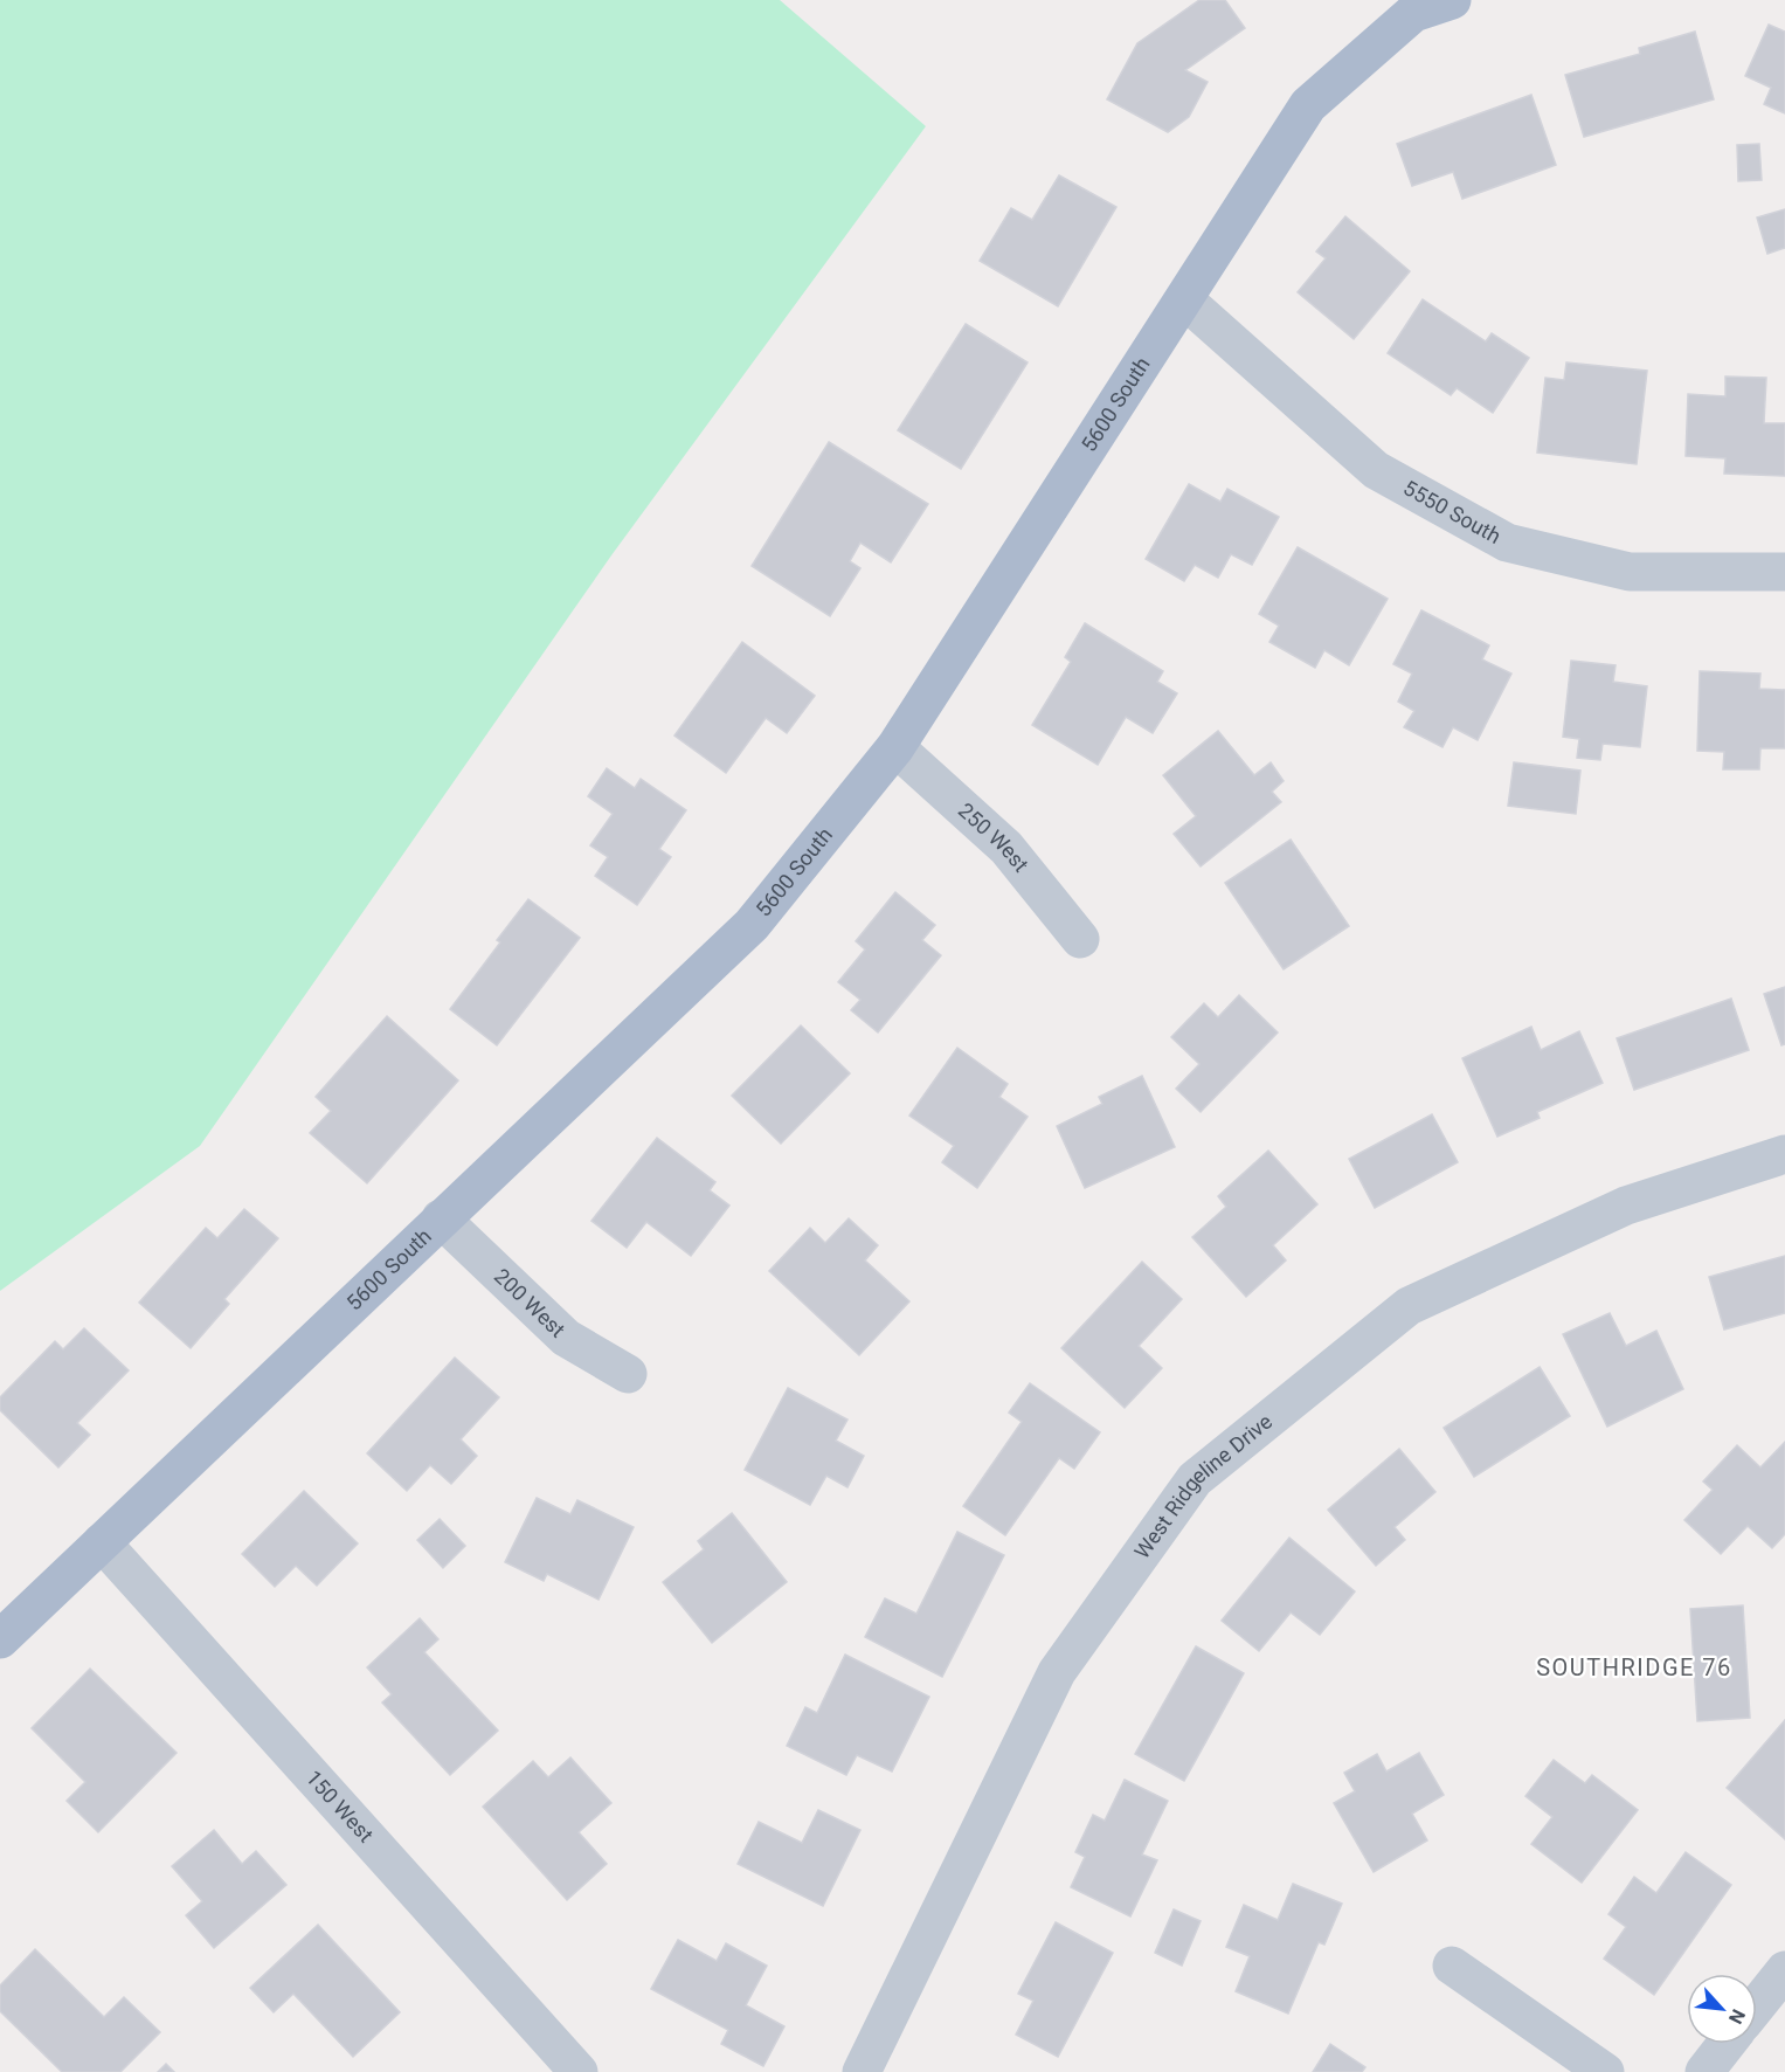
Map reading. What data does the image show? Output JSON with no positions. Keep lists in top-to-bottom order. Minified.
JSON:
{"streets":{"main road":["5600 South"],"street":["5550 South","250 West","200 West","West Ridgeline Drive","150 West"]},"crossings":[["5600 South","5550 South"],["5600 South","250 West"],["5600 South","200 West"],["5600 South","150 West"]],"districts":["SOUTHRIDGE 76"],"north":"bottom right"}
